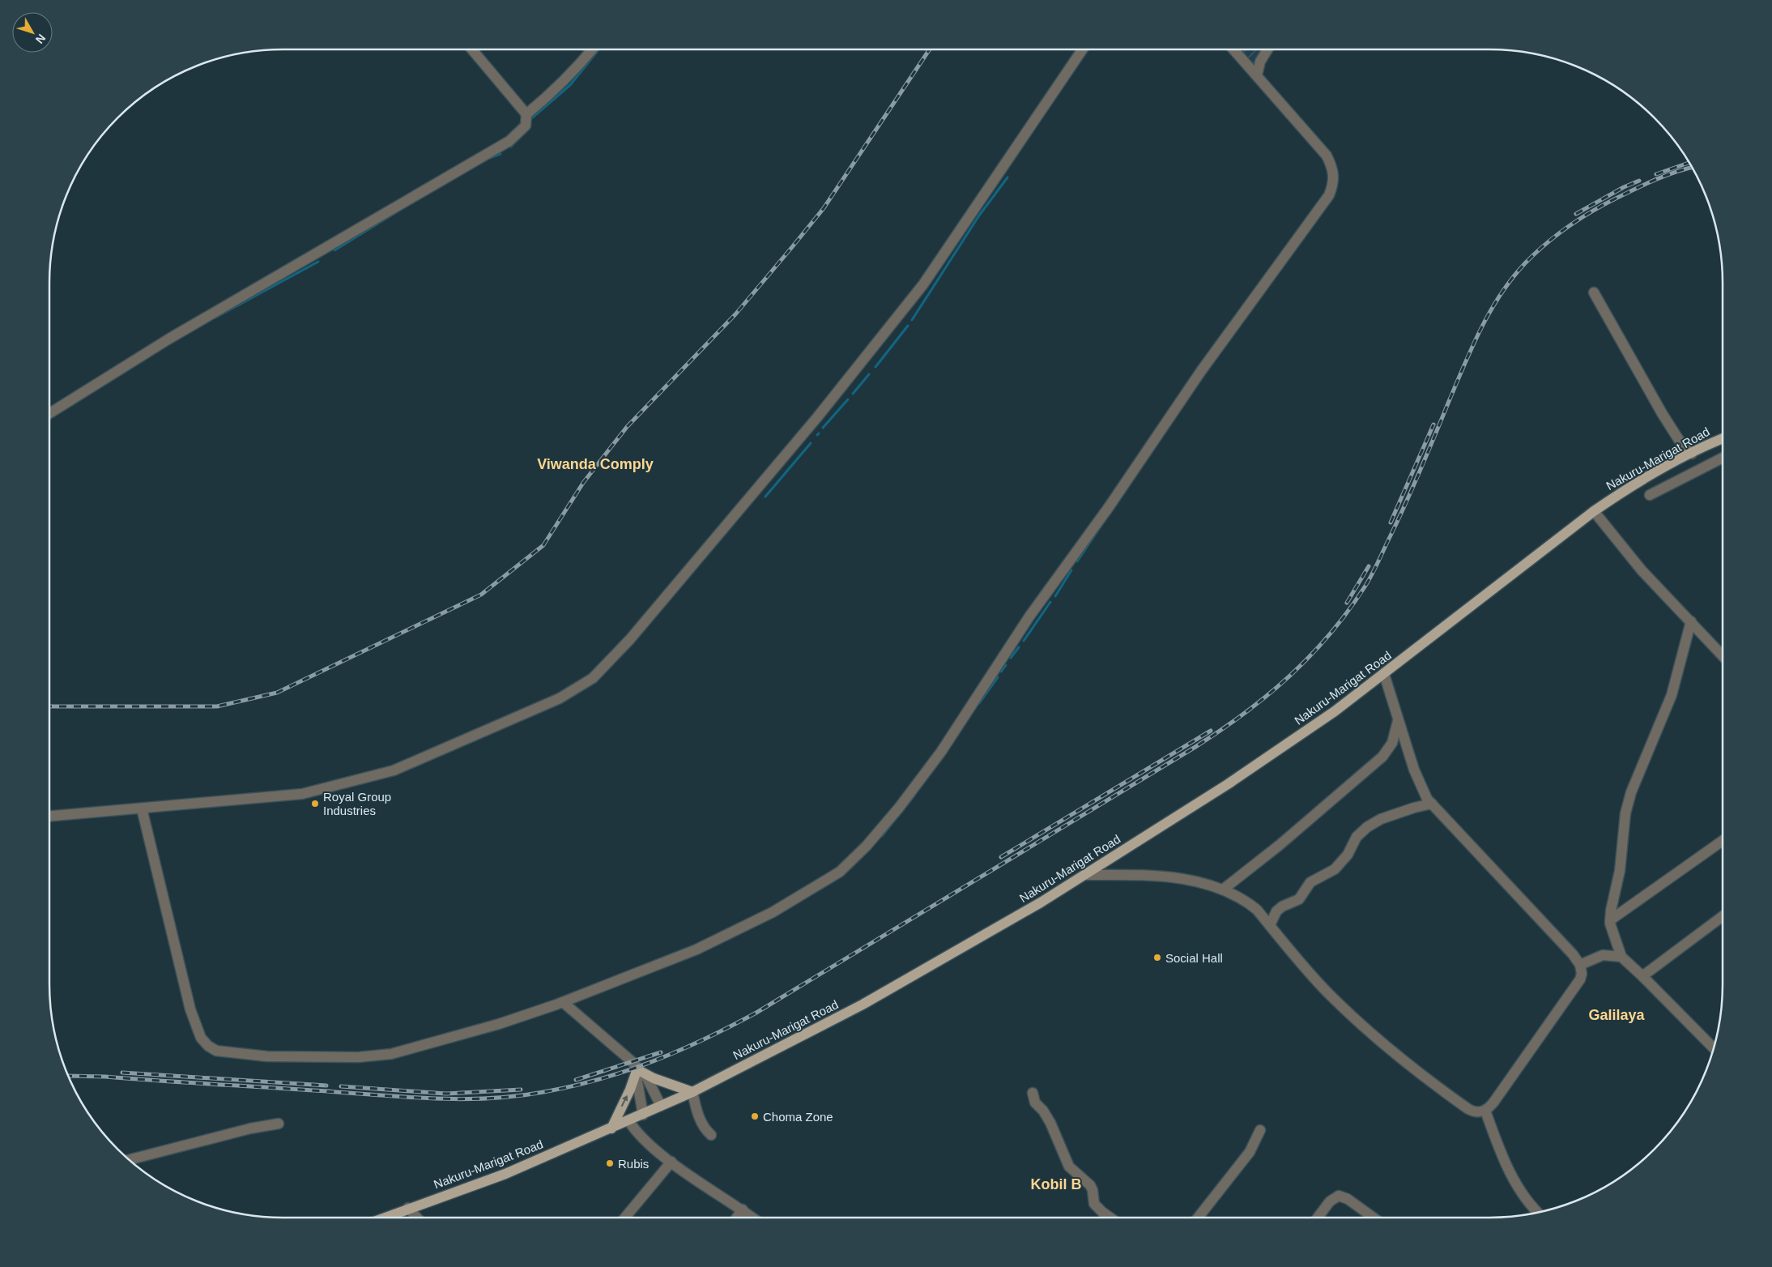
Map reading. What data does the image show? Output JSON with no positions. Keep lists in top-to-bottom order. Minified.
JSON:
{"streets":{"main road":["Nakuru-Marigat Road"]},"districts":["Viwanda Comply","Galilaya","Kobil B"],"places":["Royal Group Industries","Social Hall","Choma Zone","Rubis"],"north":"bottom right"}
